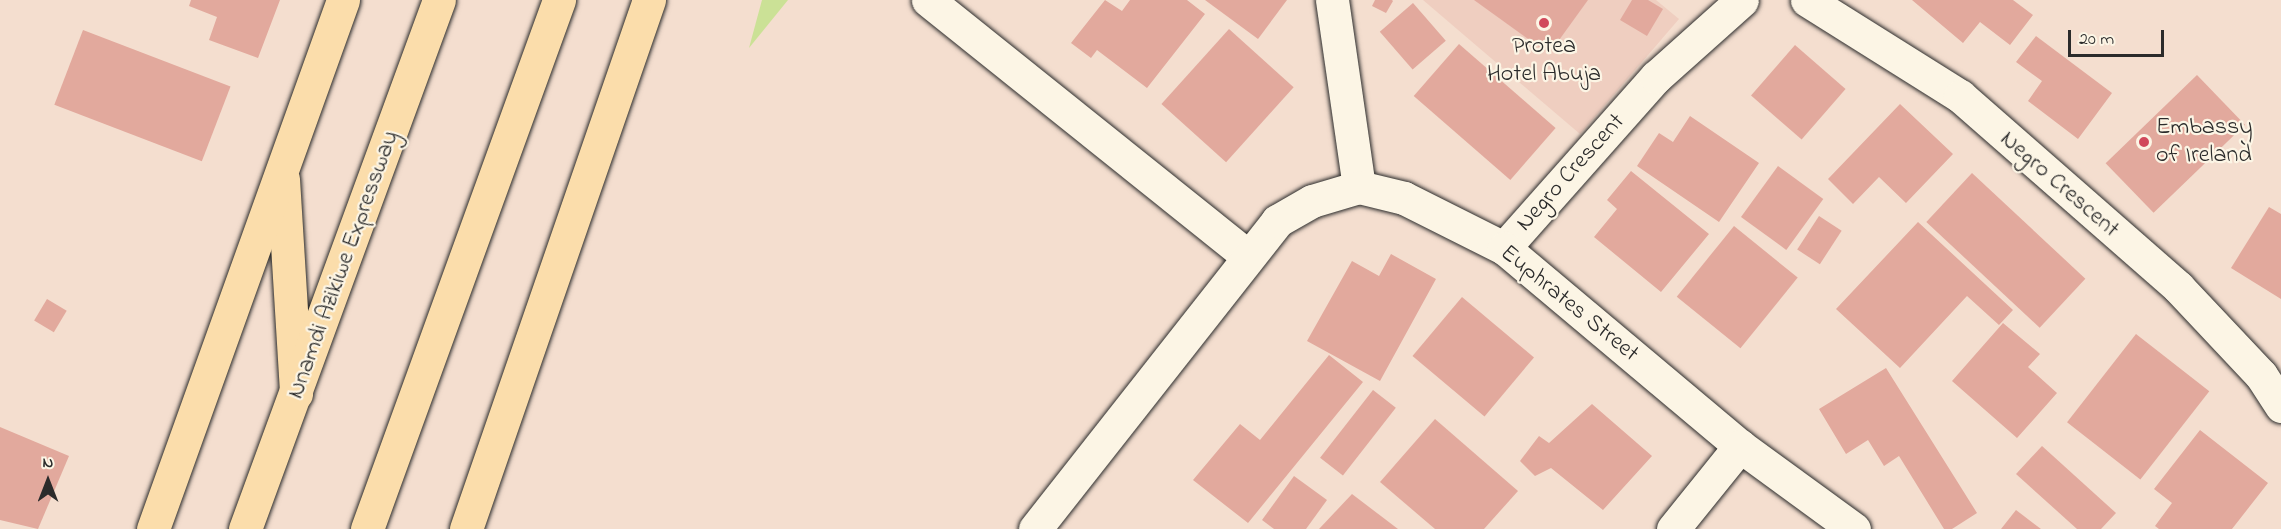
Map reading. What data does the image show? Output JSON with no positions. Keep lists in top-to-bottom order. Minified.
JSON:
{"streets":{"highway":["Nnamdi Azikiwe Expressway"],"street":["Negro Crescent","Euphrates Street"]},"crossings":[["Negro Crescent","Euphrates Street"]],"places":["Protea Hotel Abuja","Embassy of Ireland"],"scale_bar":"20 m","north":"top"}
